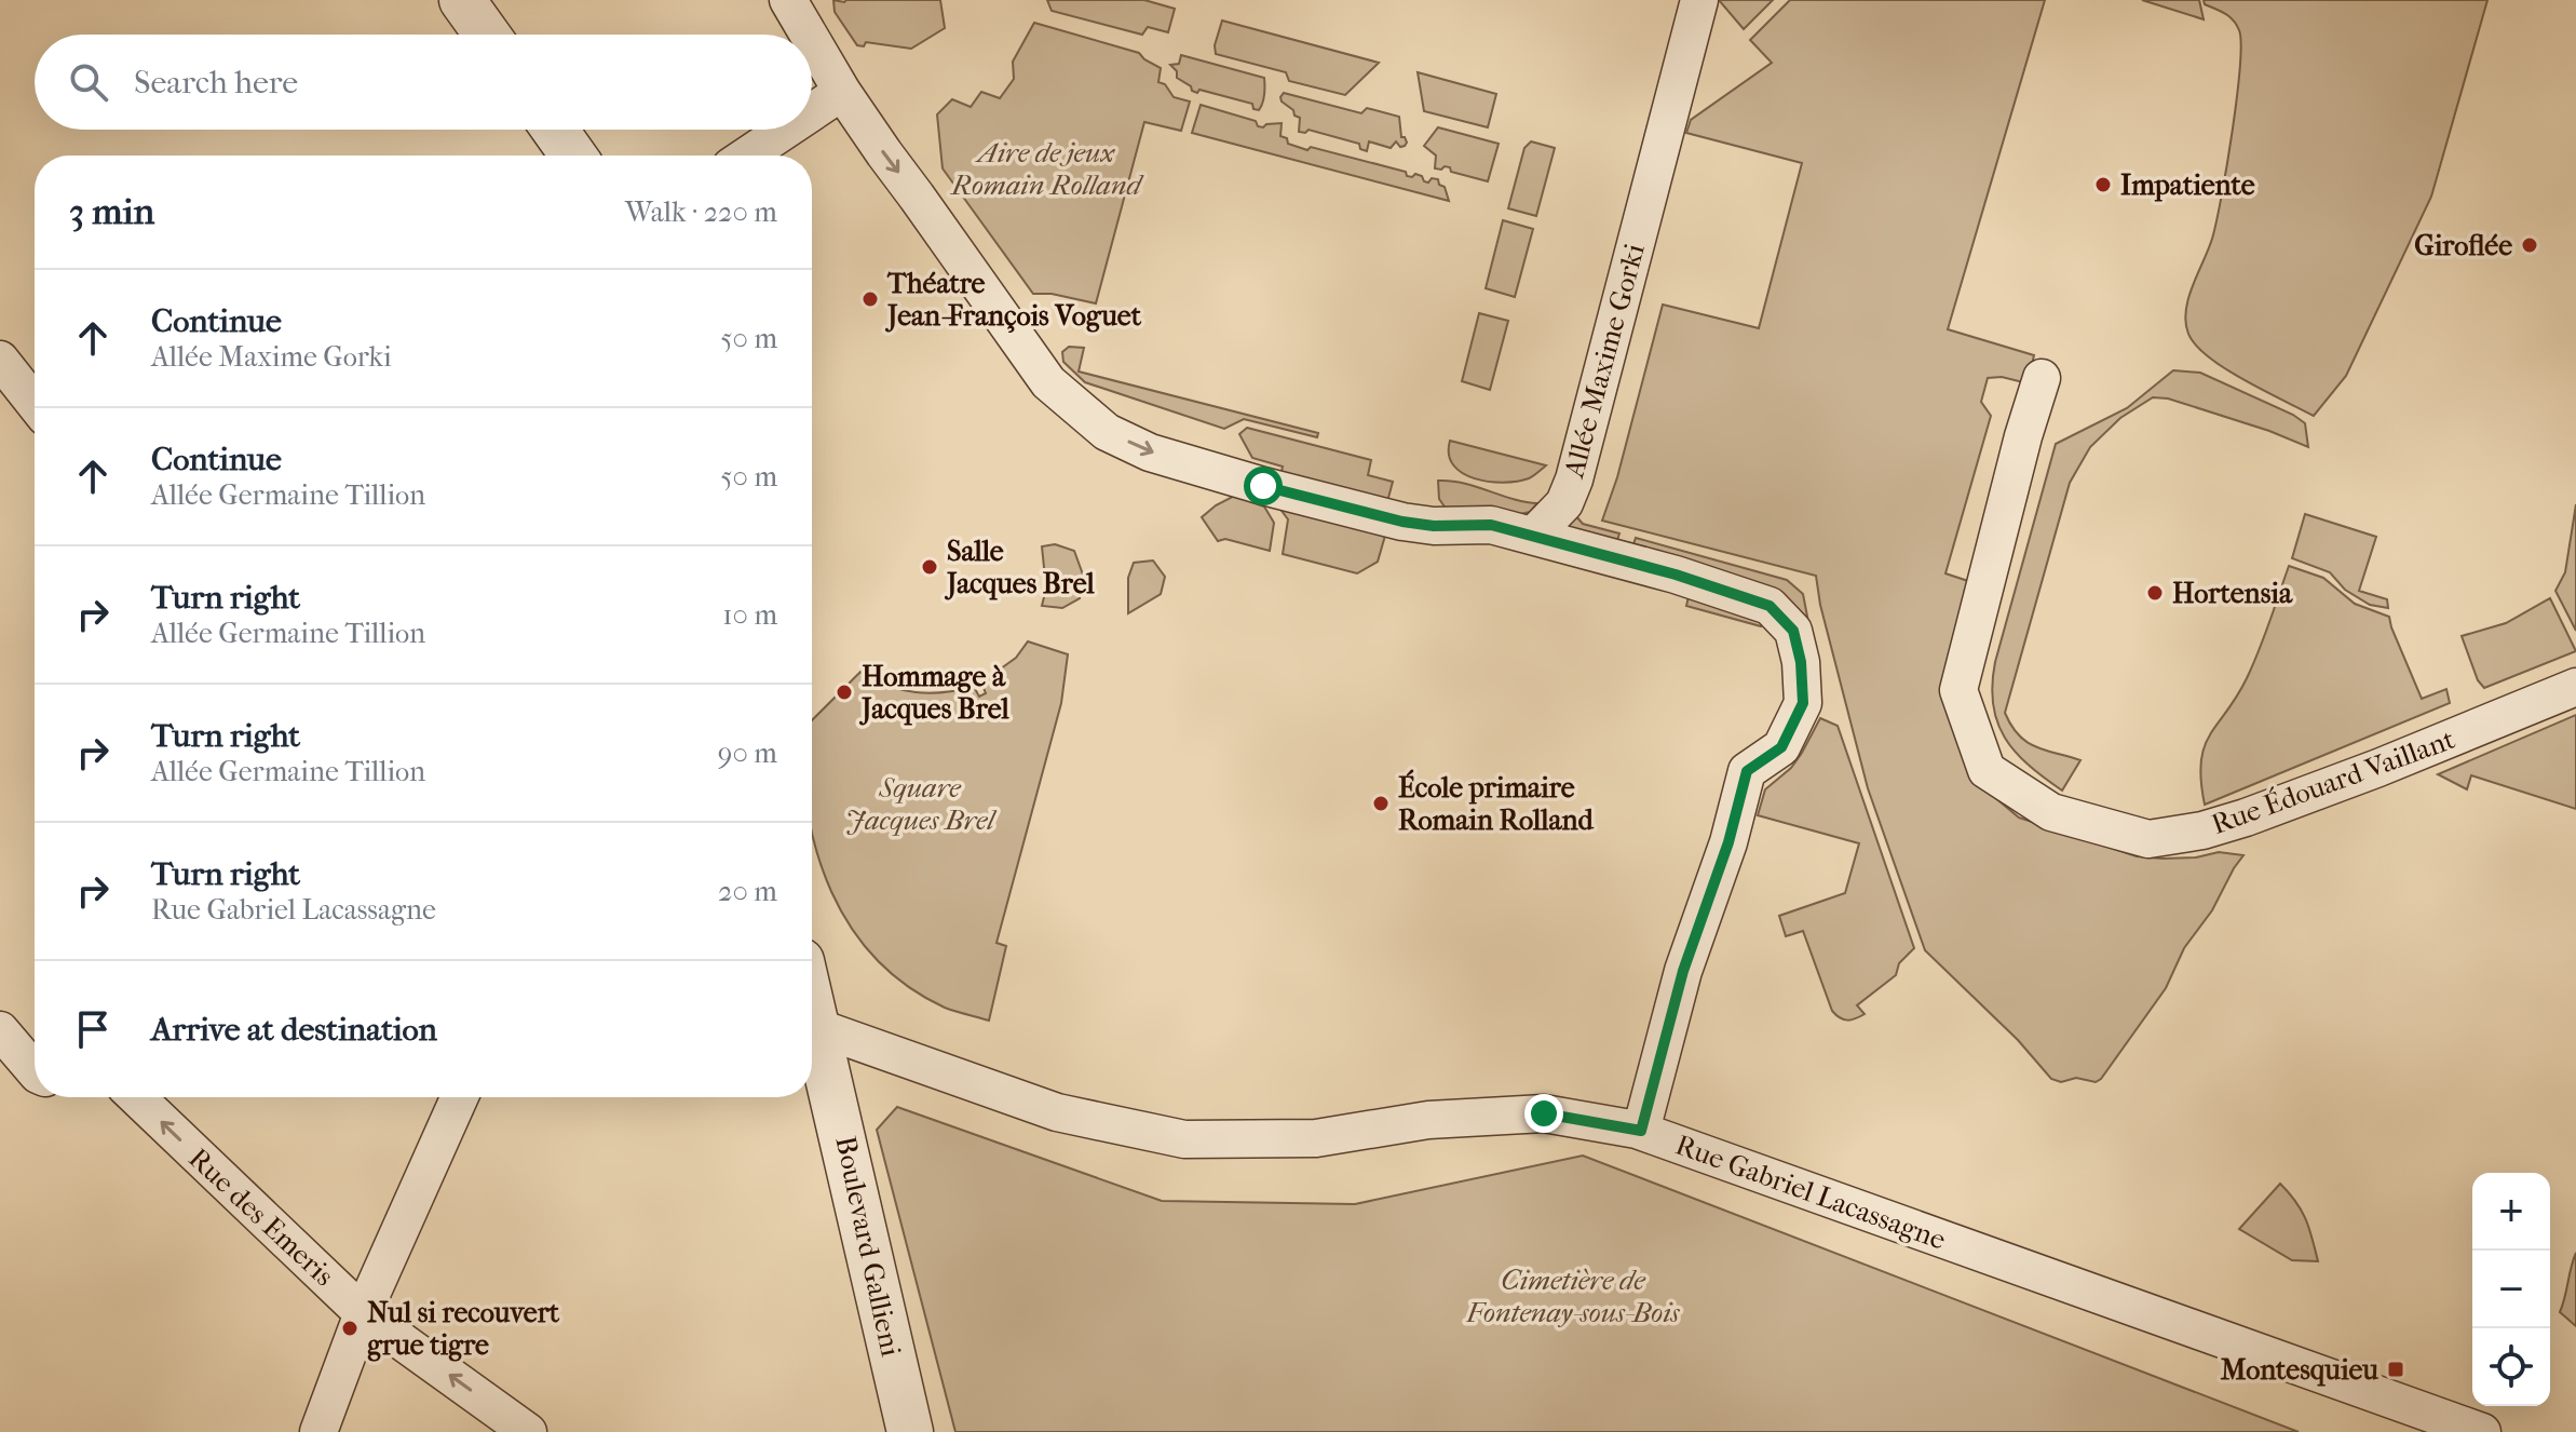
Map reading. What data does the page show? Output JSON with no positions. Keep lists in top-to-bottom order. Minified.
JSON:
{"streets":{"street":["Allée Maxime Gorki","Rue Édouard Vaillant","Rue Gabriel Lacassagne","Rue des Emeris","Boulevard Gallieni"]},"one_way":["Rue des Emeris"],"parks":["Aire de jeux Romain Rolland","Square Jacques Brel","Cimetière de Fontenay-sous-Bois"],"places":{"other":["Impatiente","Giroflée","Théatre Jean-François Voguet","Salle Jacques Brel","Hortensia","Hommage à Jacques Brel","École primaire Romain Rolland","Nul si recouvert grue tigre"],"transit":["Montesquieu"]},"page":{"search":"Search here","heading":["3 min","Walk · 220 m"],"list":[["Continue","Allée Maxime Gorki","50 m"],["Continue","Allée Germaine Tillion","50 m"],["Turn right","Allée Germaine Tillion","10 m"],["Turn right","Allée Germaine Tillion","90 m"],["Turn right","Rue Gabriel Lacassagne","20 m"],"Arrive at destination"],"map_buttons":["+","−"]}}
